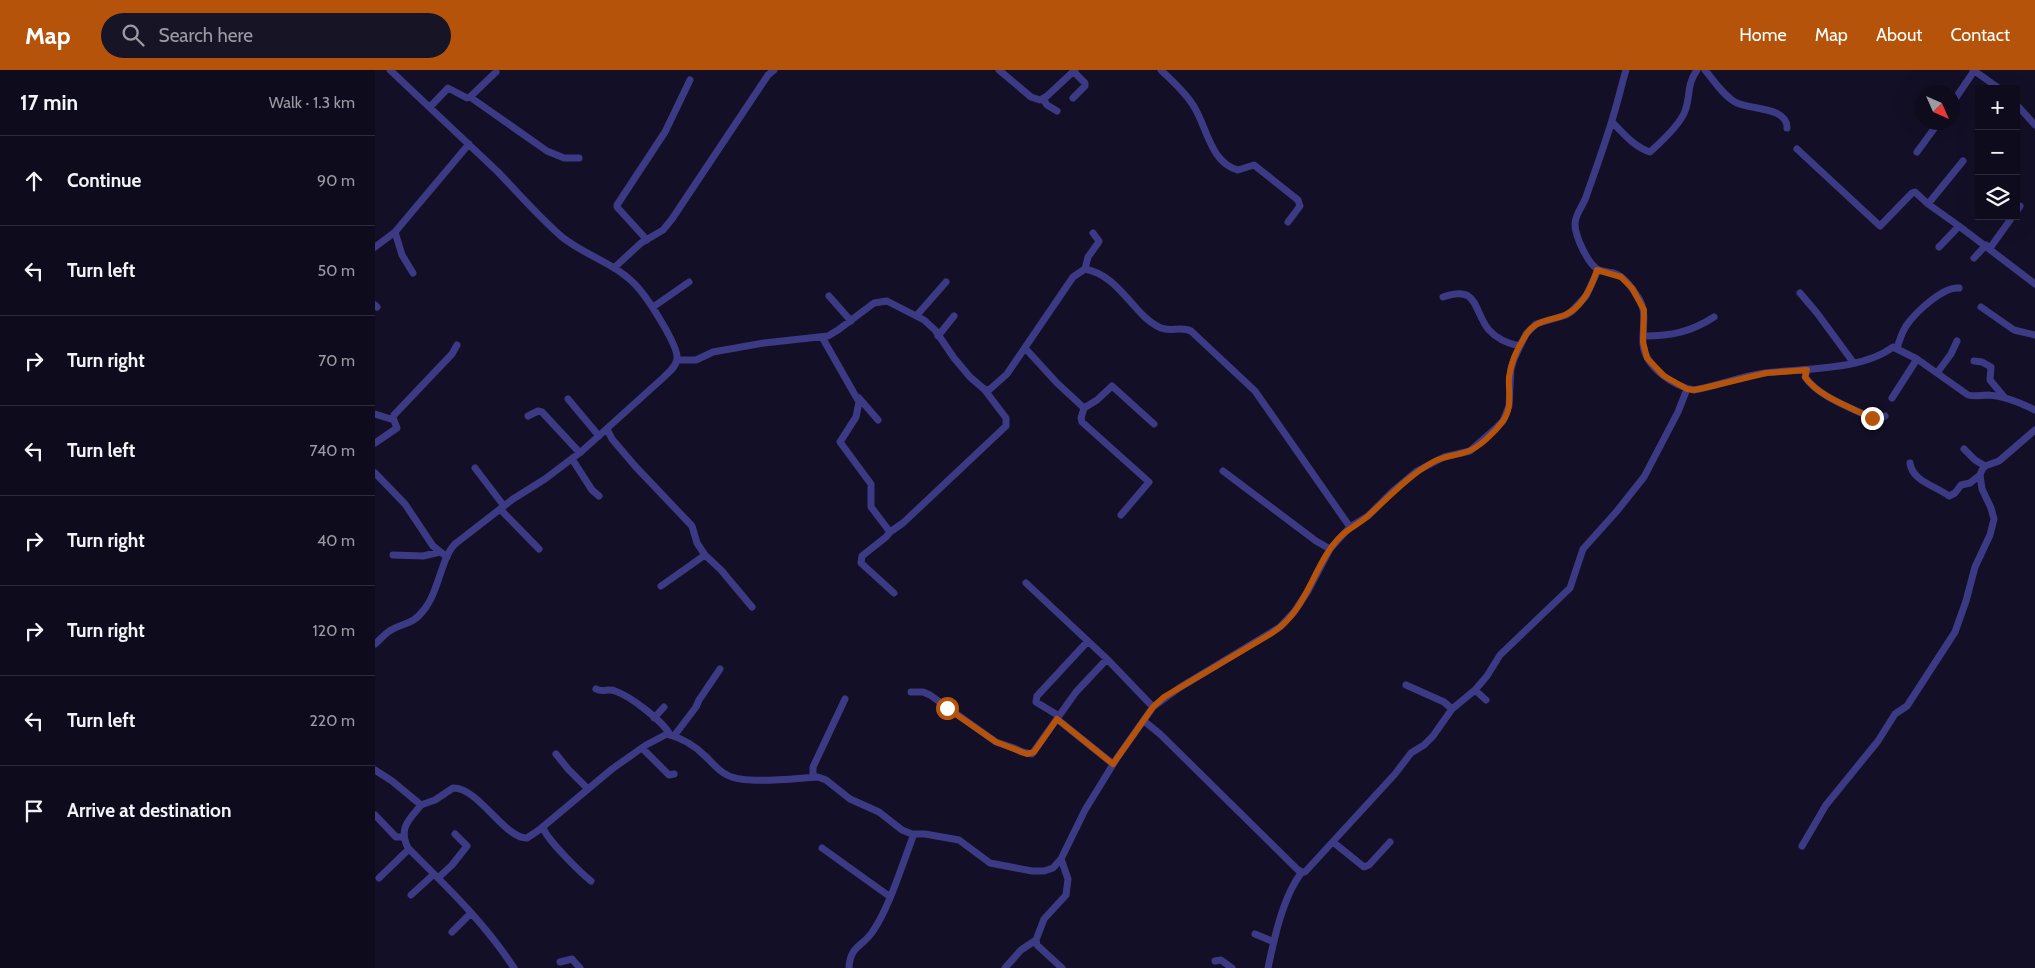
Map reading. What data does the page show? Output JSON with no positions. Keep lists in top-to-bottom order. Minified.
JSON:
{"north":"bottom right","page":{"header":"Map","search":"Search here","nav":["Home","Map","About","Contact"],"heading":["17 min","Walk · 1.3 km"],"map_buttons":["+","−"],"list":[["Continue","90 m"],["Turn left","50 m"],["Turn right","70 m"],["Turn left","740 m"],["Turn right","40 m"],["Turn right","120 m"],["Turn left","220 m"],"Arrive at destination"]}}
